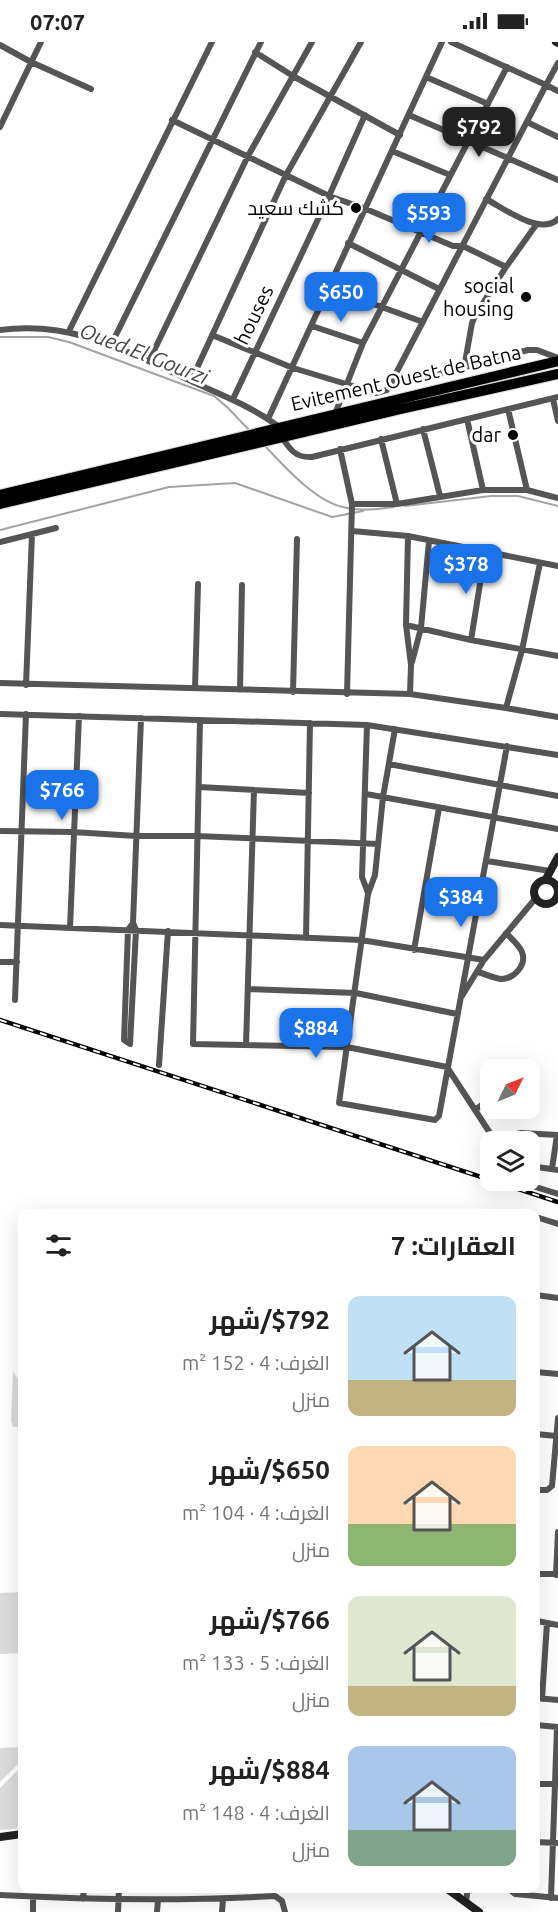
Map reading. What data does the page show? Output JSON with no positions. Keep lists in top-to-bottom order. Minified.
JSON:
{"streets":{"highway":["Evitement Ouest de Batna"],"street":["houses"]},"water":["Oued El Gourzi"],"places":["كشك سعيد","social housing","dar"],"north":"top right","page":{"status":"07:07","price":["$792","$593","$650","$378","$766","$384","$884"],"heading":"العقارات: 7","list":[{"name":"$792/شهر","note":"الغرف: 4 · 152 m² · منزل"},{"name":"$650/شهر","note":"الغرف: 4 · 104 m² · منزل"},{"name":"$766/شهر","note":"الغرف: 5 · 133 m² · منزل"},{"name":"$884/شهر","note":"الغرف: 4 · 148 m² · منزل"}]}}
